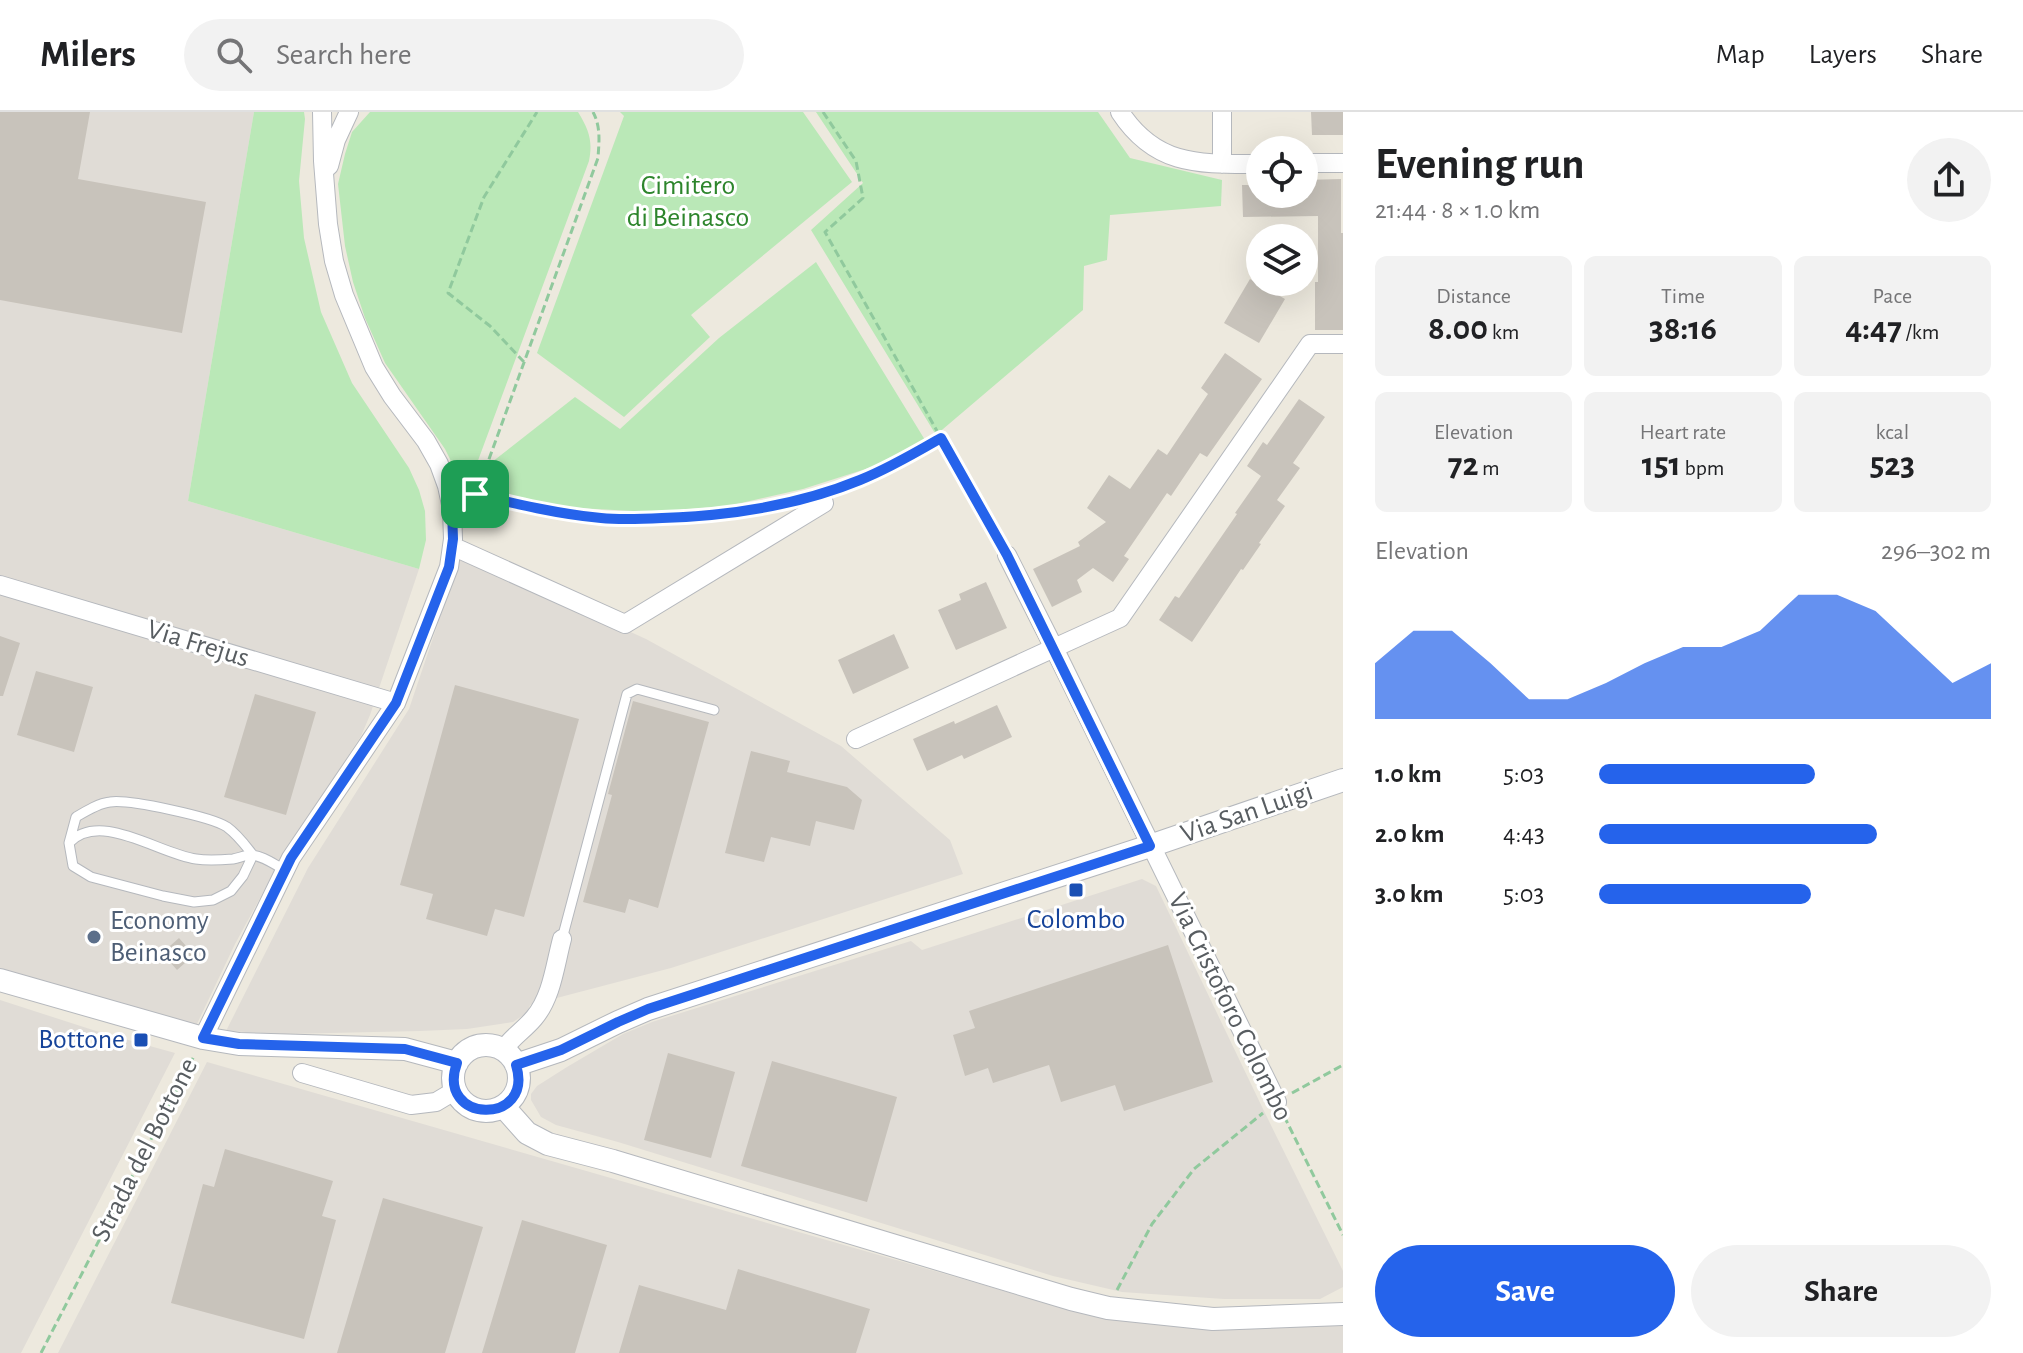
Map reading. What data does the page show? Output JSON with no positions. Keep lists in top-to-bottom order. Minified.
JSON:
{"streets":{"street":["Via Frejus","Via San Luigi","Via Cristoforo Colombo","Strada del Bottone"]},"crossings":[["Via Frejus","Strada del Bottone"],["Via San Luigi","Via Cristoforo Colombo"]],"parks":["Cimitero di Beinasco"],"places":{"transit":["Colombo","Bottone"],"other":["Economy Beinasco"]},"page":{"header":"Milers","search":"Search here","nav":["Map","Layers","Share"],"heading":["Evening run","21:44 · 8 × 1.0 km"],"stats":[["Distance","8.00 km"],["Time","38:16"],["Pace","4:47 /km"],["Elevation","72 m"],["Heart rate","151 bpm"],["kcal","523"]],"chart":["Elevation","296–302 m"],"list":[{"name":"1.0 km","note":"5:03"},{"name":"2.0 km","note":"4:43"},{"name":"3.0 km","note":"5:03"}],"buttons":["Save","Share"]}}
